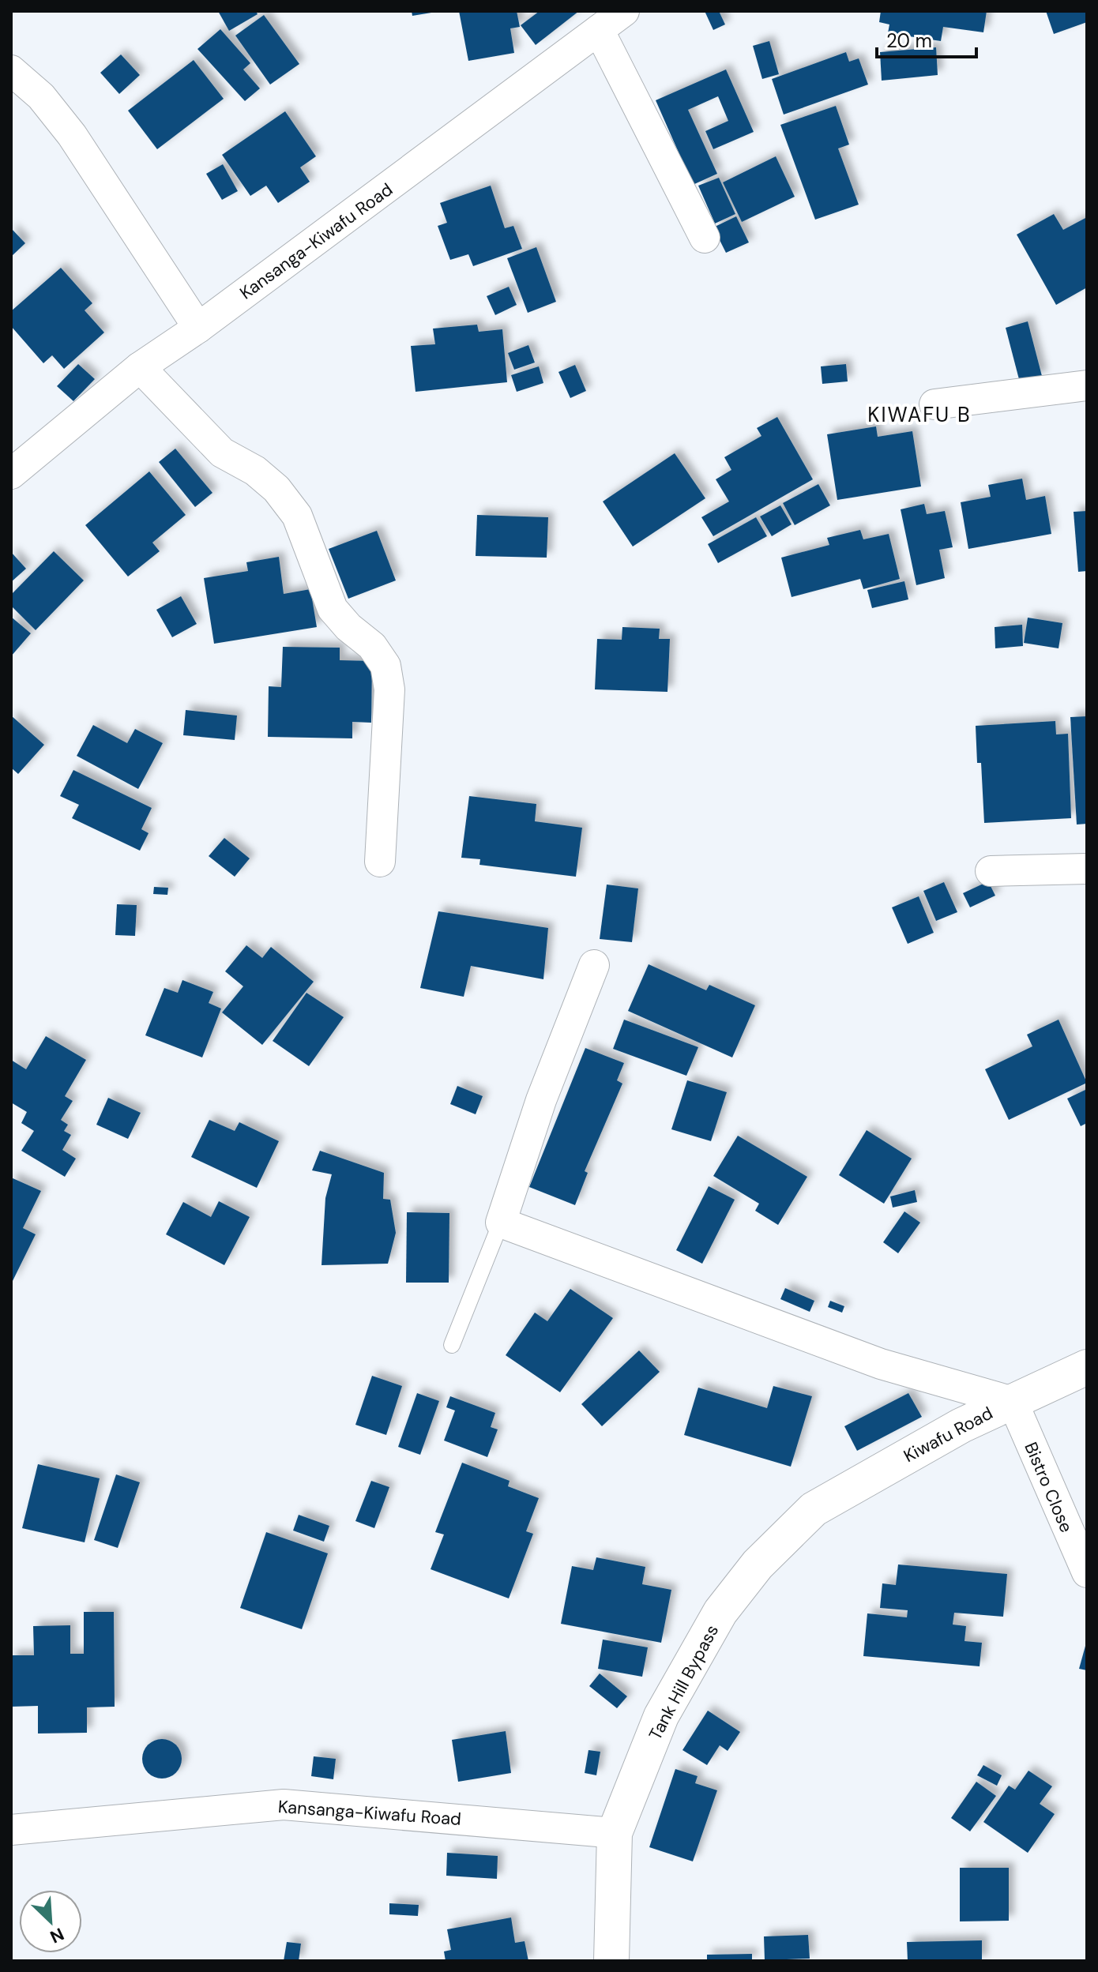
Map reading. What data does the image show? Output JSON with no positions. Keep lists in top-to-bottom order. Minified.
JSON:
{"streets":{"street":["Kansanga-Kiwafu Road","Kiwafu Road","Bistro Close","Tank Hill Bypass"]},"crossings":[["Kansanga-Kiwafu Road","Tank Hill Bypass"],["Kiwafu Road","Bistro Close"],["Kiwafu Road","Tank Hill Bypass"]],"districts":["KIWAFU B"],"scale_bar":"20 m","north":"bottom right"}
